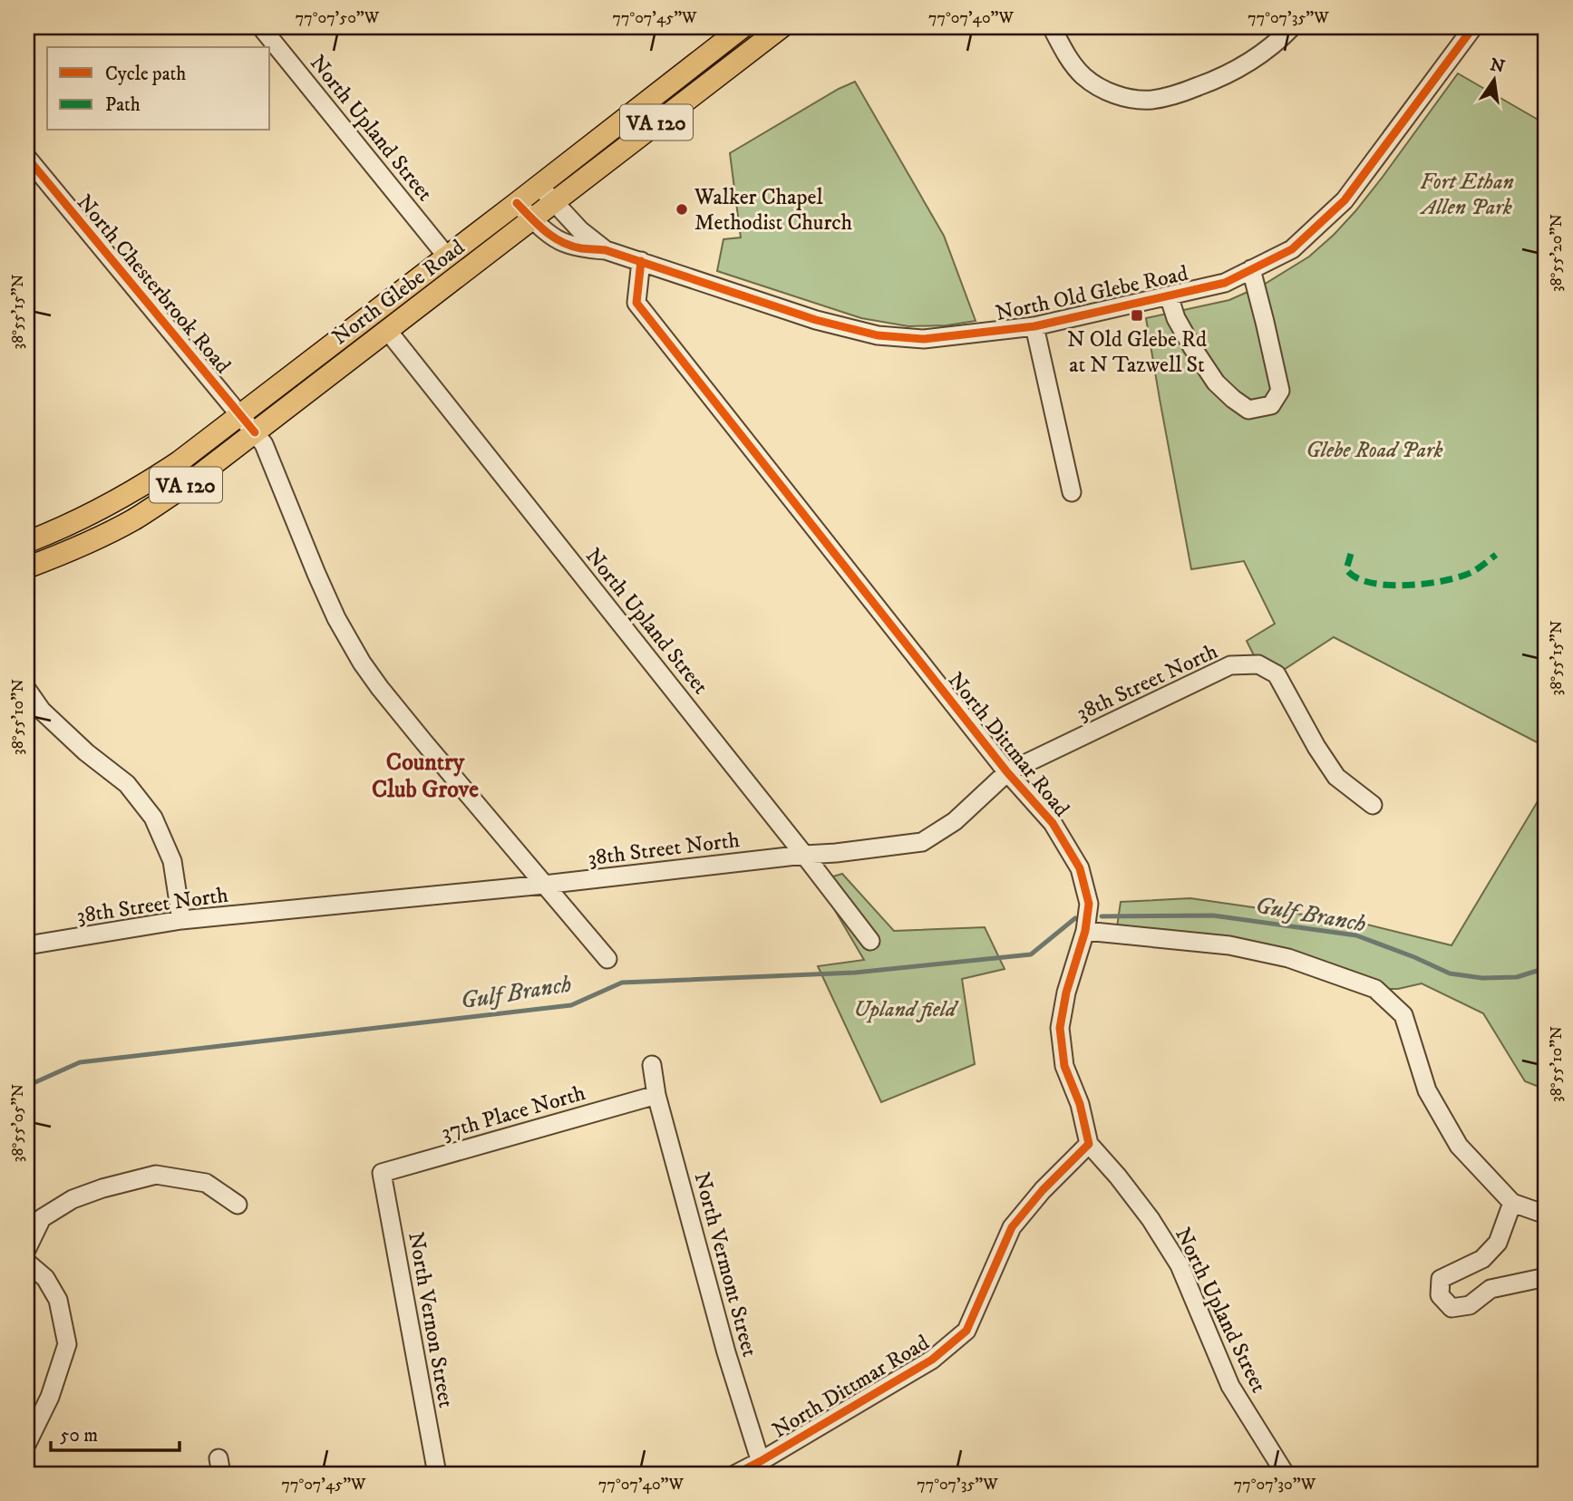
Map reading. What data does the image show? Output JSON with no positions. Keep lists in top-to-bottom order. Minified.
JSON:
{"streets":{"main road":["VA 120","North Glebe Road"],"street":["North Upland Street","North Chesterbrook Road","North Old Glebe Road","38th Street North","North Dittmar Road","37th Place North","North Vermont Street","North Vernon Street"]},"crossings":[["North Upland Street","North Glebe Road"],["North Upland Street","38th Street North"],["North Upland Street","North Dittmar Road"],["North Chesterbrook Road","North Glebe Road"],["North Chesterbrook Road","38th Street North"],["North Glebe Road","North Old Glebe Road"],["North Old Glebe Road","North Dittmar Road"],["38th Street North","North Dittmar Road"],["North Dittmar Road","North Vermont Street"],["37th Place North","North Vermont Street"],["37th Place North","North Vernon Street"]],"districts":["Country Club Grove"],"water":["Gulf Branch"],"parks":["Fort Ethan Allen Park","Glebe Road Park","Upland field"],"places":{"other":["Walker Chapel Methodist Church"],"transit":["N Old Glebe Rd at N Tazwell St"]},"legend":["Cycle path","Path"],"scale_bar":"50 m","north":"top","coordinates":["77°07'50\"W","77°07'45\"W","77°07'40\"W","77°07'35\"W","38°55'20\"N","38°55'15\"N","38°55'10\"N","38°55'05\"N","77°07'30\"W"]}
